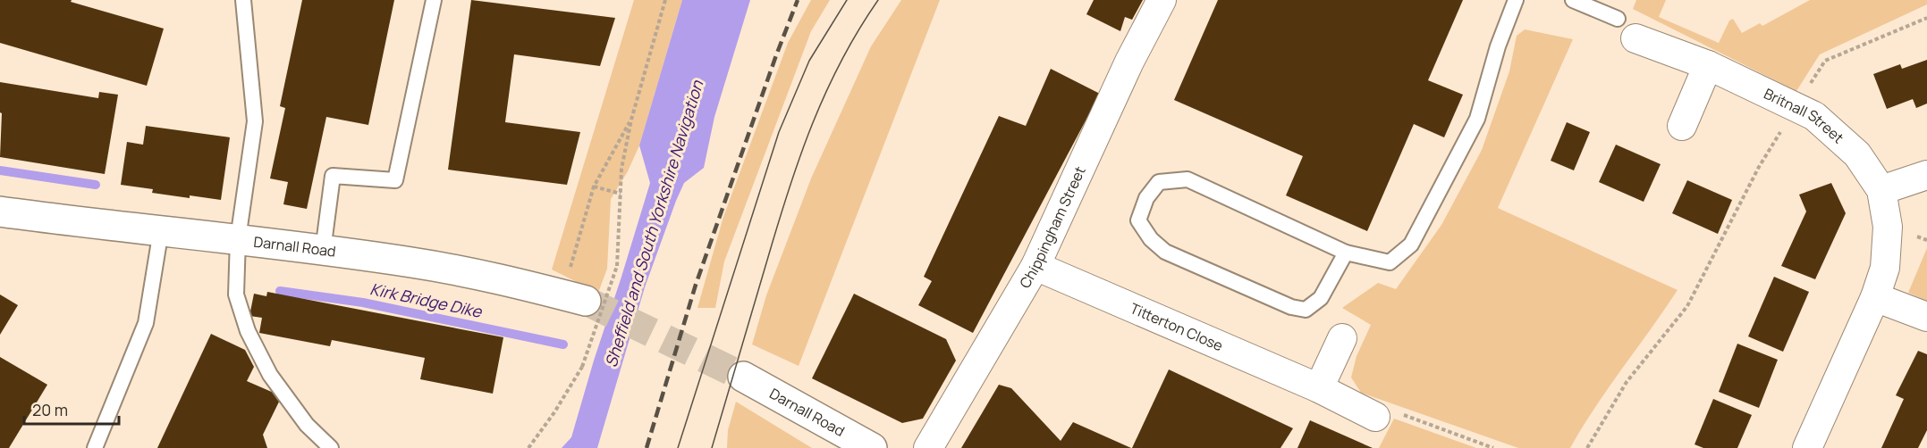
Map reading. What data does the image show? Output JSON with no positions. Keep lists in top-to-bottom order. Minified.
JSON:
{"streets":{"main road":["Darnall Road"],"street":["Britnall Street","Chippingham Street","Titterton Close"]},"crossings":[["Chippingham Street","Titterton Close"]],"water":["Sheffield and South Yorkshire Navigation","Kirk Bridge Dike"],"scale_bar":"20 m"}
